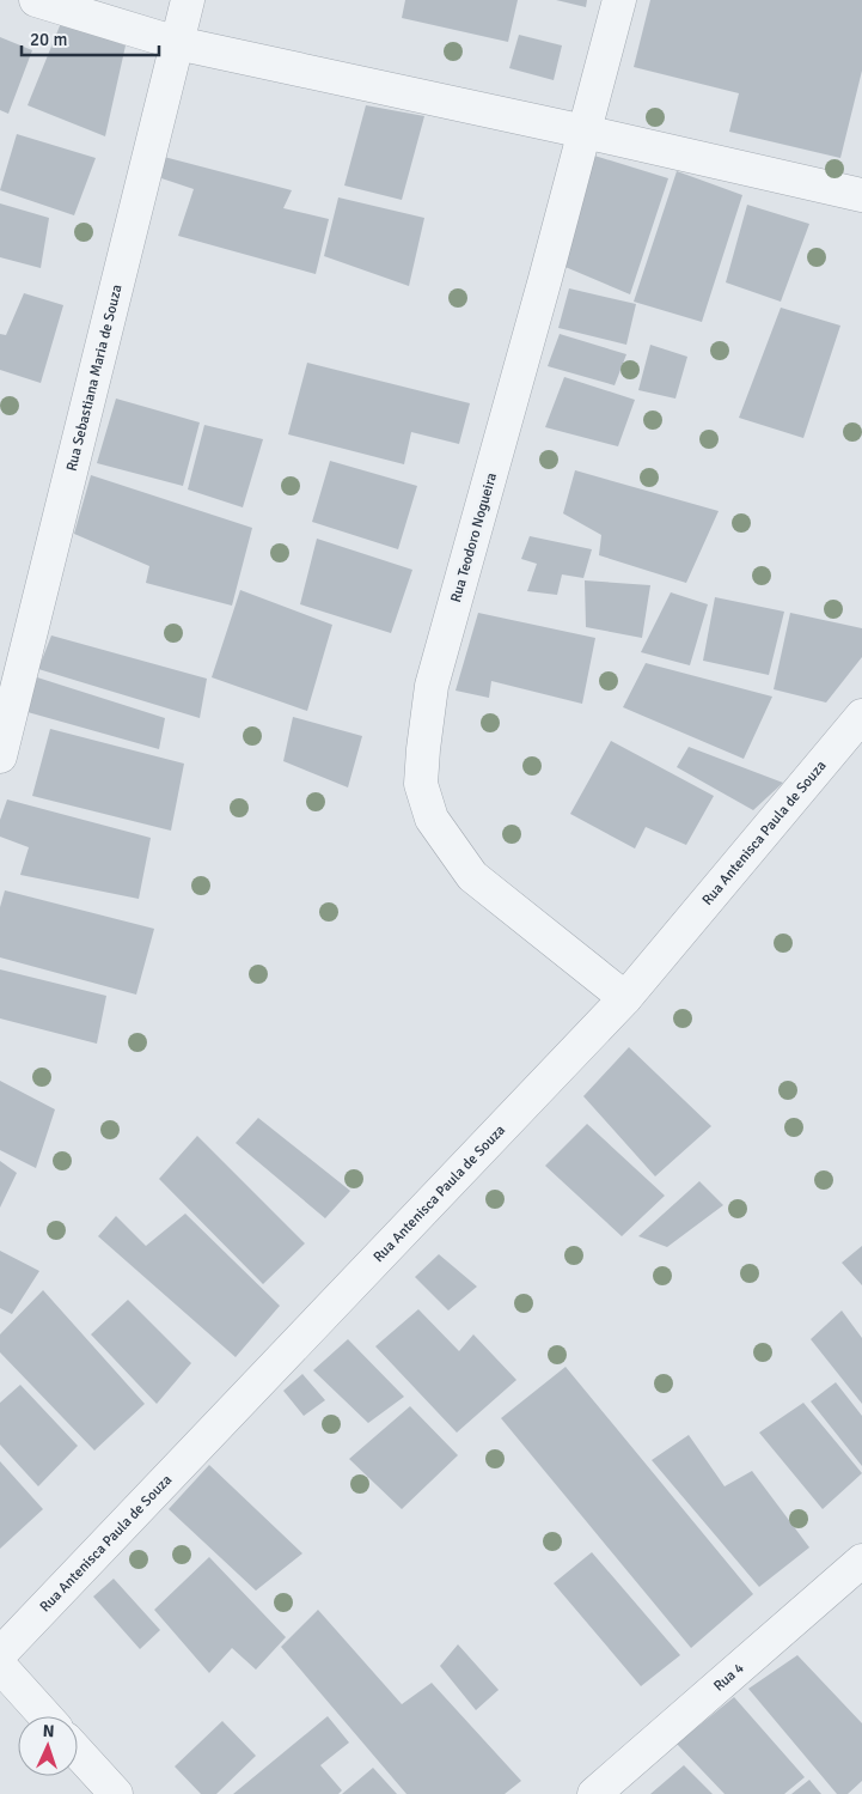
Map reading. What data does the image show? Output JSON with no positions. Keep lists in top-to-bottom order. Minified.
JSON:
{"streets":{"street":["Rua Sebastiana Maria de Souza","Rua Teodoro Nogueira","Rua Antenisca Paula de Souza","Rua 4"]},"crossings":[["Rua Teodoro Nogueira","Rua Antenisca Paula de Souza"]],"scale_bar":"20 m","north":"top"}
